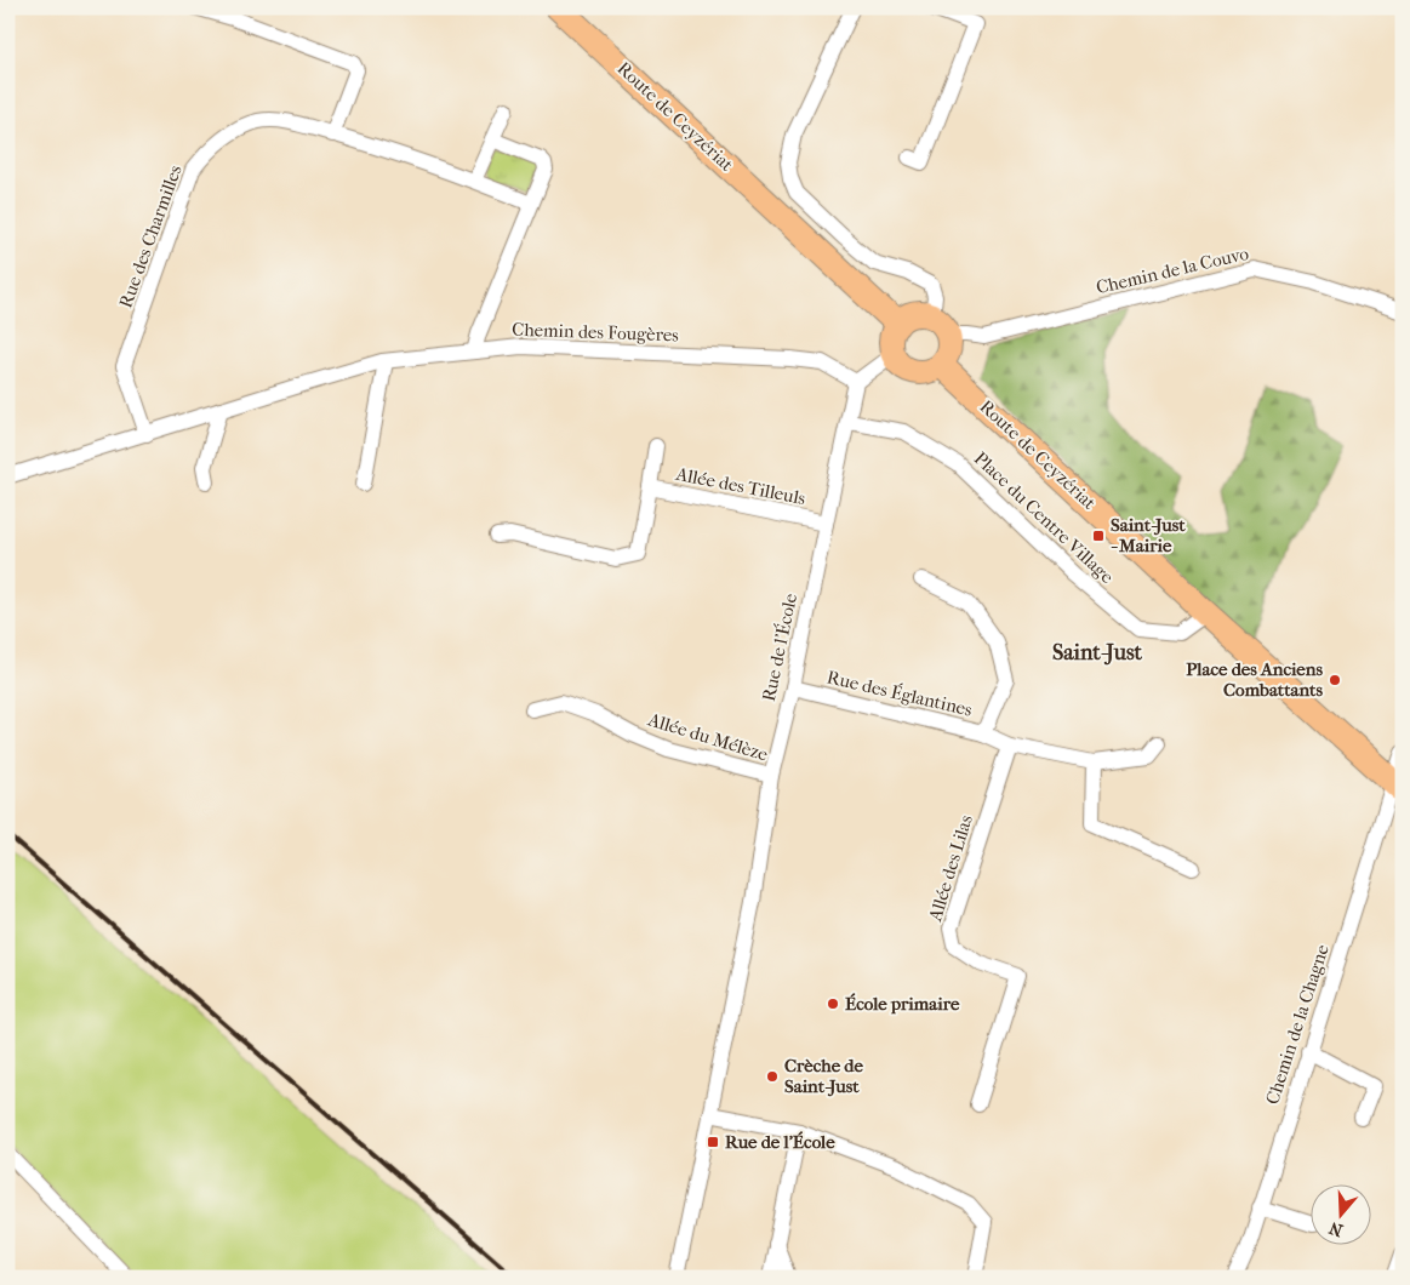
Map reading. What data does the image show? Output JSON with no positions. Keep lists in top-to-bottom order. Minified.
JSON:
{"streets":{"main road":["Route de Ceyzériat"],"street":["Rue des Charmilles","Chemin de la Couvo","Chemin des Fougères","Allée des Tilleuls","Place du Centre Village","Rue de l'École","Rue des Églantines","Allée du Mélèze","Allée des Lilas","Chemin de la Chagne"]},"crossings":[["Route de Ceyzériat","Chemin de la Couvo"],["Route de Ceyzériat","Place du Centre Village"],["Route de Ceyzériat","Chemin de la Chagne"],["Rue des Charmilles","Chemin des Fougères"],["Chemin des Fougères","Rue de l'École"],["Allée des Tilleuls","Rue de l'École"],["Place du Centre Village","Rue de l'École"],["Rue de l'École","Rue des Églantines"],["Rue de l'École","Allée du Mélèze"]],"districts":["Saint-Just"],"places":{"transit":["Saint-Just - Mairie","Rue de l'École"],"other":["Place des Anciens Combattants","École primaire","Crèche de Saint-Just"]},"north":"bottom"}
